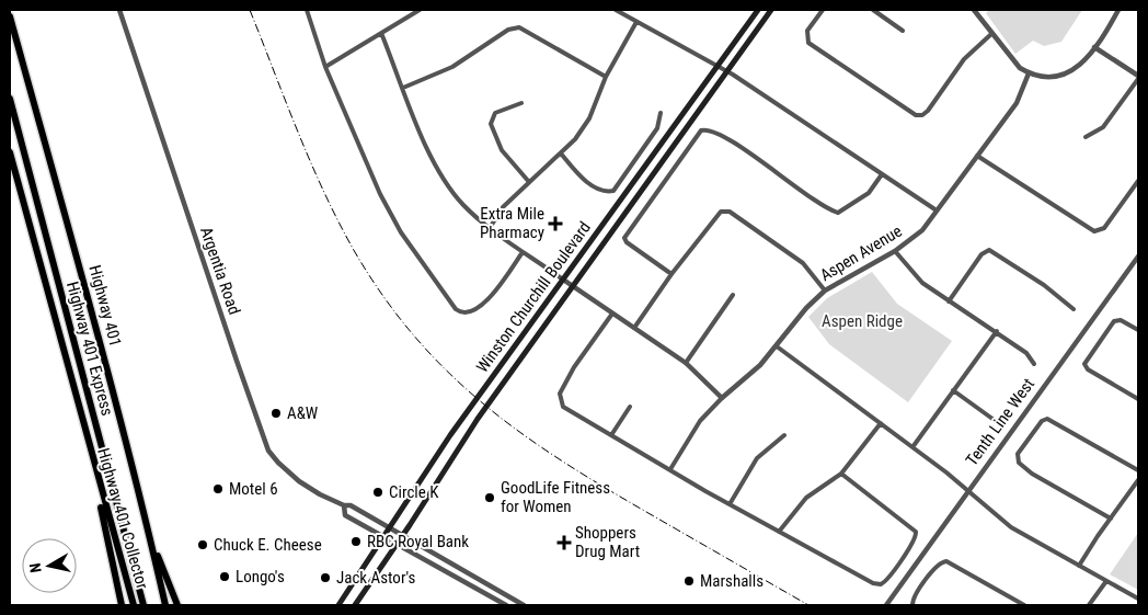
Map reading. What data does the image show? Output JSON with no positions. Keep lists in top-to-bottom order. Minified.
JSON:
{"streets":{"highway":["Highway 401","Highway 401 Express","Highway 401 Collector"],"main road":["Winston Churchill Boulevard"],"street":["Aspen Avenue","Argentia Road","Tenth Line West"]},"crossings":[["Argentia Road","Winston Churchill Boulevard"]],"parks":["Aspen Ridge"],"places":{"health":["Extra Mile Pharmacy","Shoppers Drug Mart"],"other":["A&W","Motel 6","Circle K","GoodLife Fitness for Women","RBC Royal Bank","Chuck E. Cheese","Longo's","Jack Astor's","Marshalls"]},"north":"left"}
